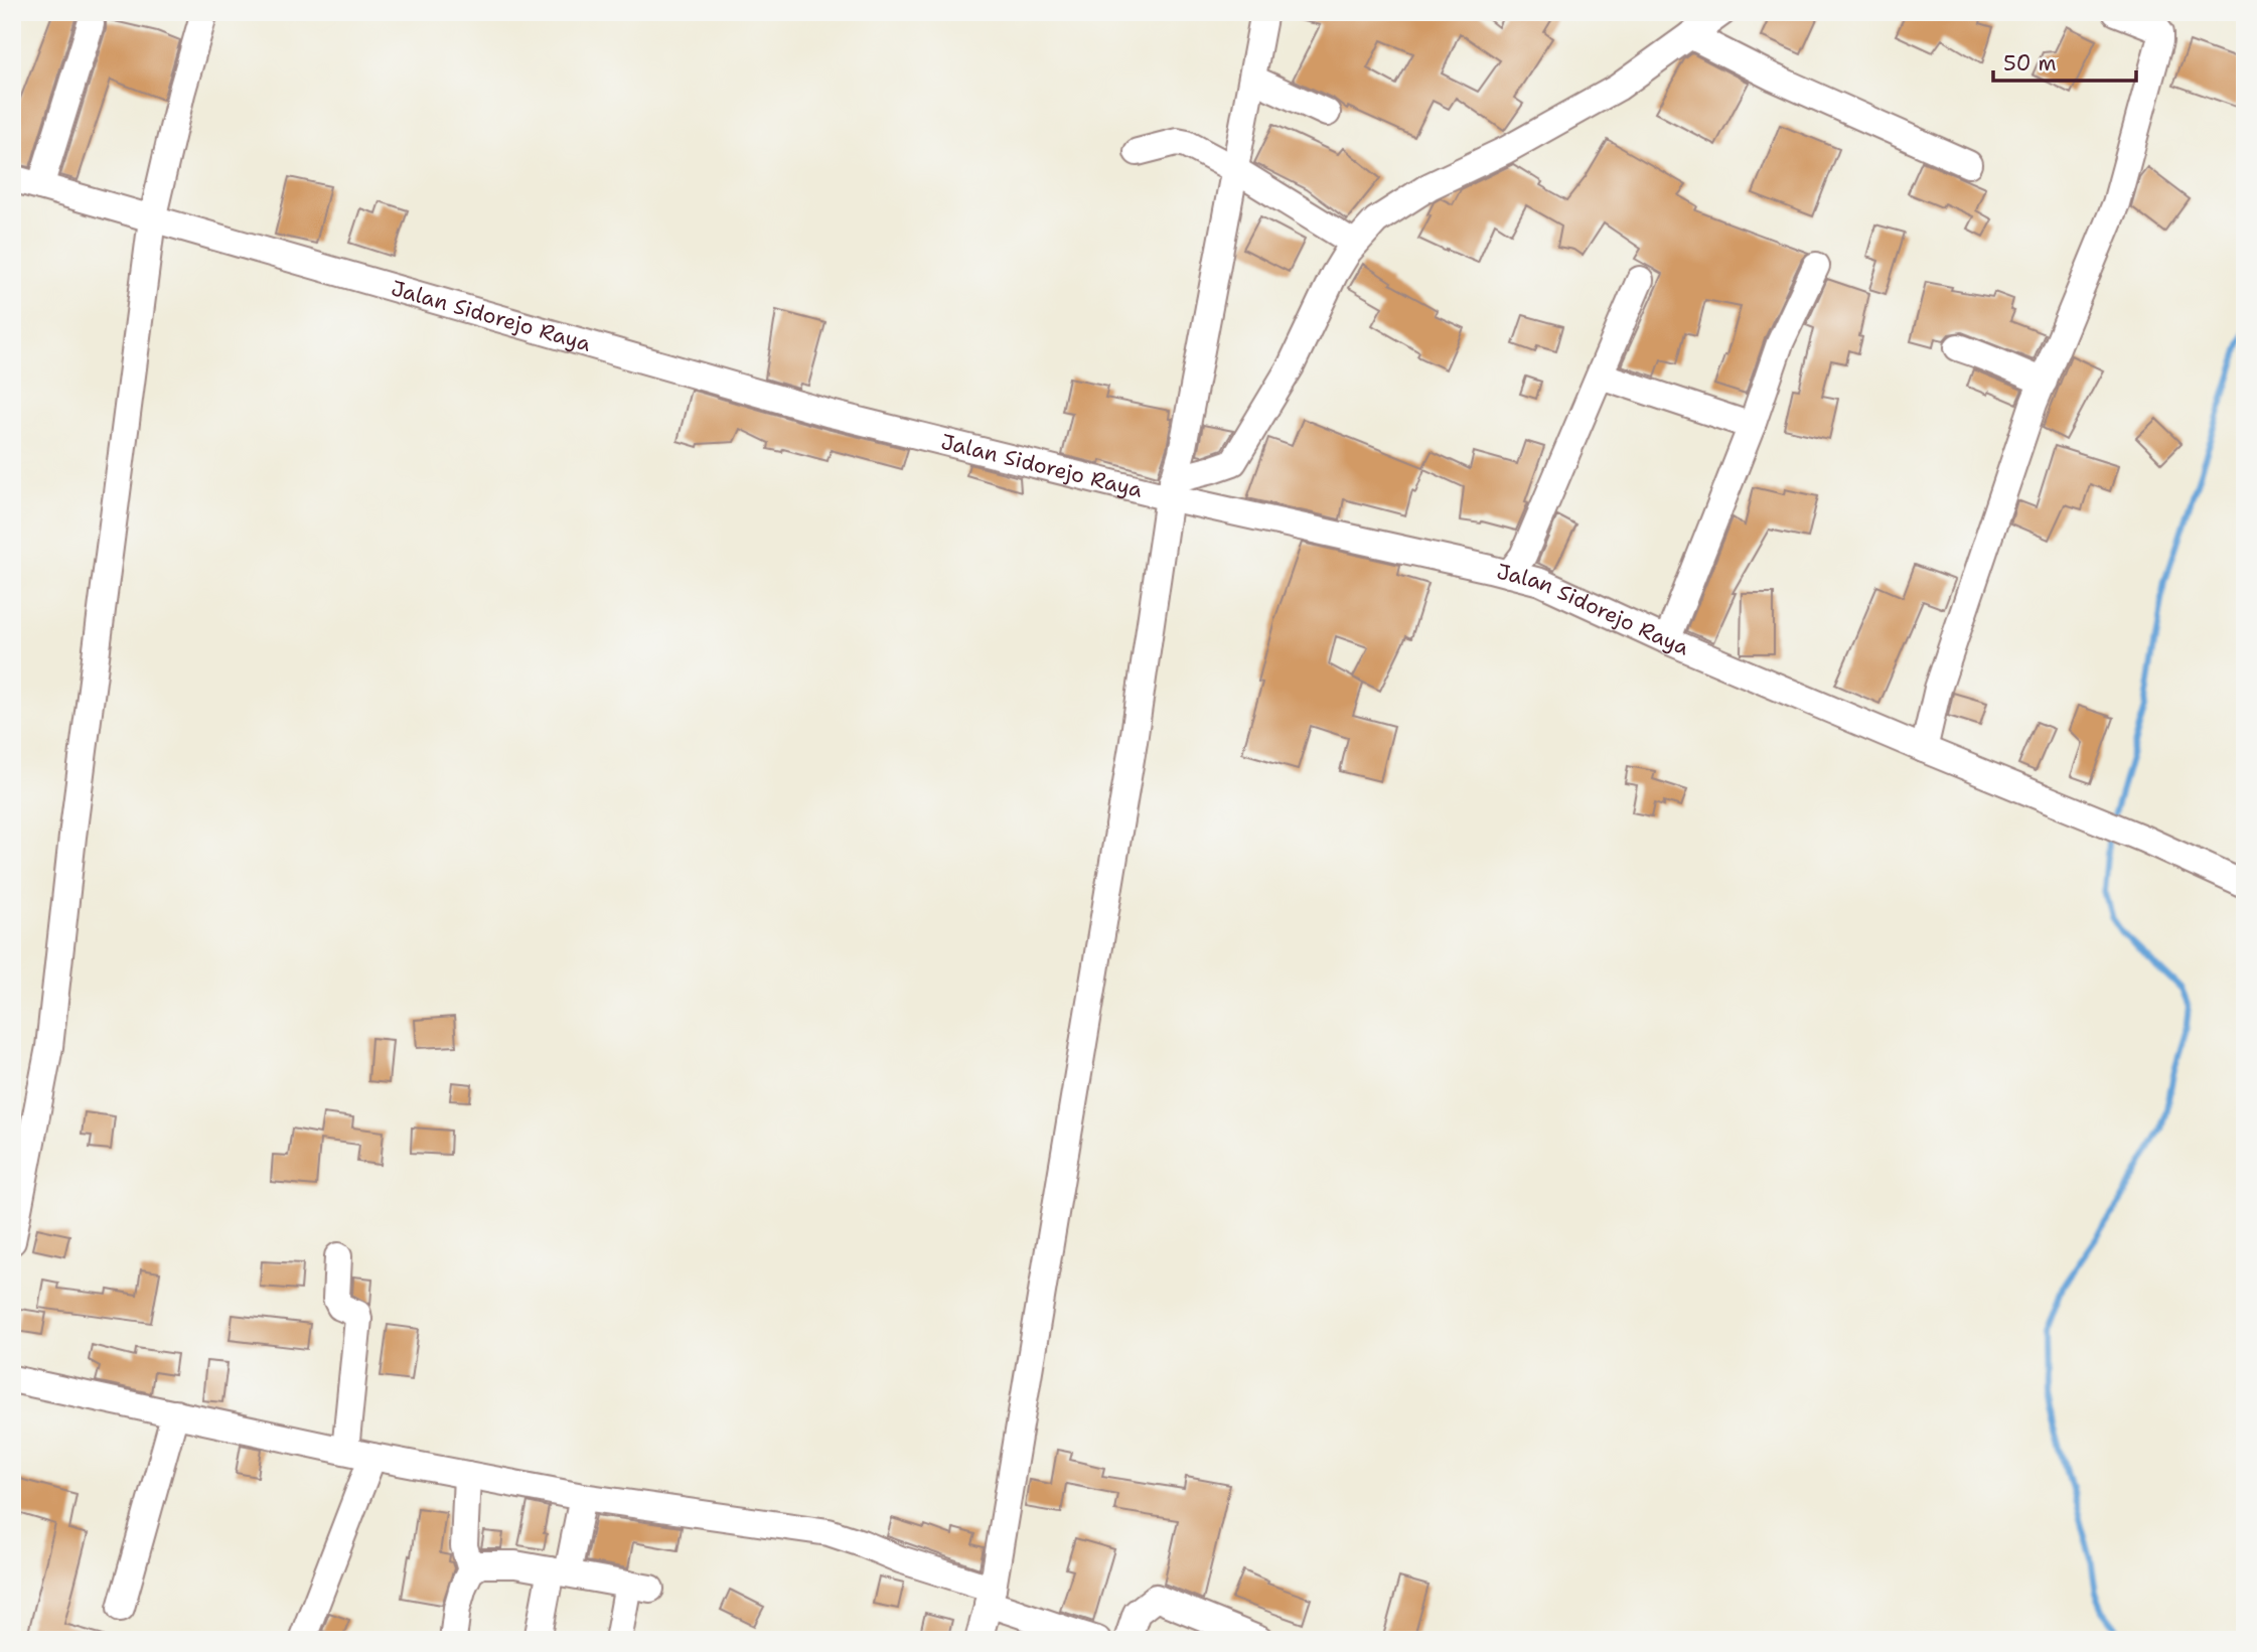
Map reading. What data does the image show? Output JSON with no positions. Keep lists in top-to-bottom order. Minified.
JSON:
{"streets":{"street":["Jalan Sidorejo Raya"]},"scale_bar":"50 m"}
